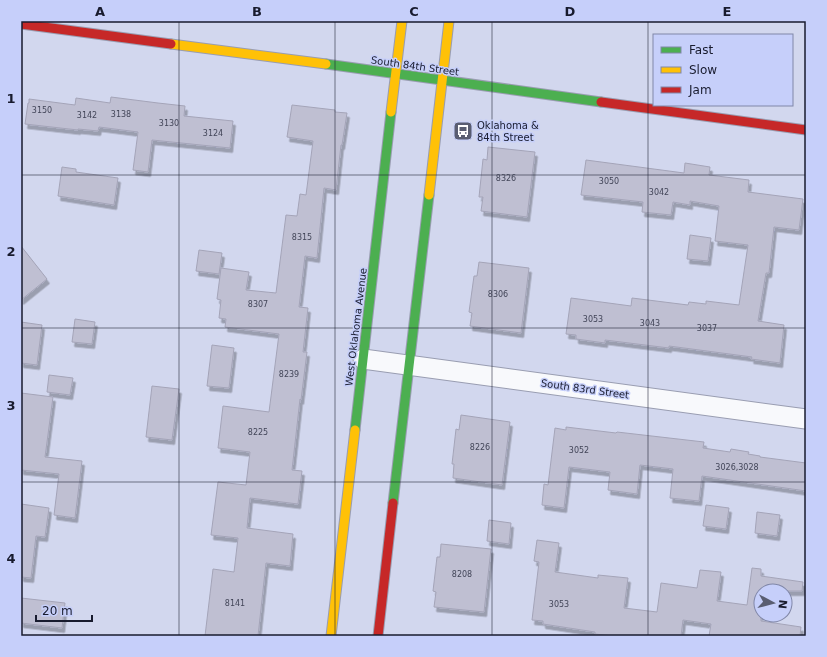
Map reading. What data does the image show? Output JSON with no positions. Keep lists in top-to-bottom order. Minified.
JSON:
{"streets":{"main road":["South 84th Street","West Oklahoma Avenue"],"street":["South 83rd Street"]},"crossings":[["South 84th Street","West Oklahoma Avenue"],["West Oklahoma Avenue","South 83rd Street"]],"places":{"bus stop":["Oklahoma & 84th Street"]},"house_numbers":["3150","3138","3142","3130","3124","8326","3050","3042","8315","8306","8307","3053","3043","3037","8239","8225","8226","3052","3026,3028","8208","8141","3053"],"legend":["Fast","Slow","Jam"],"scale_bar":"20 m","north":"right","grid":{"columns":["A","B","C","D","E"],"rows":["1","2","3","4"]}}
